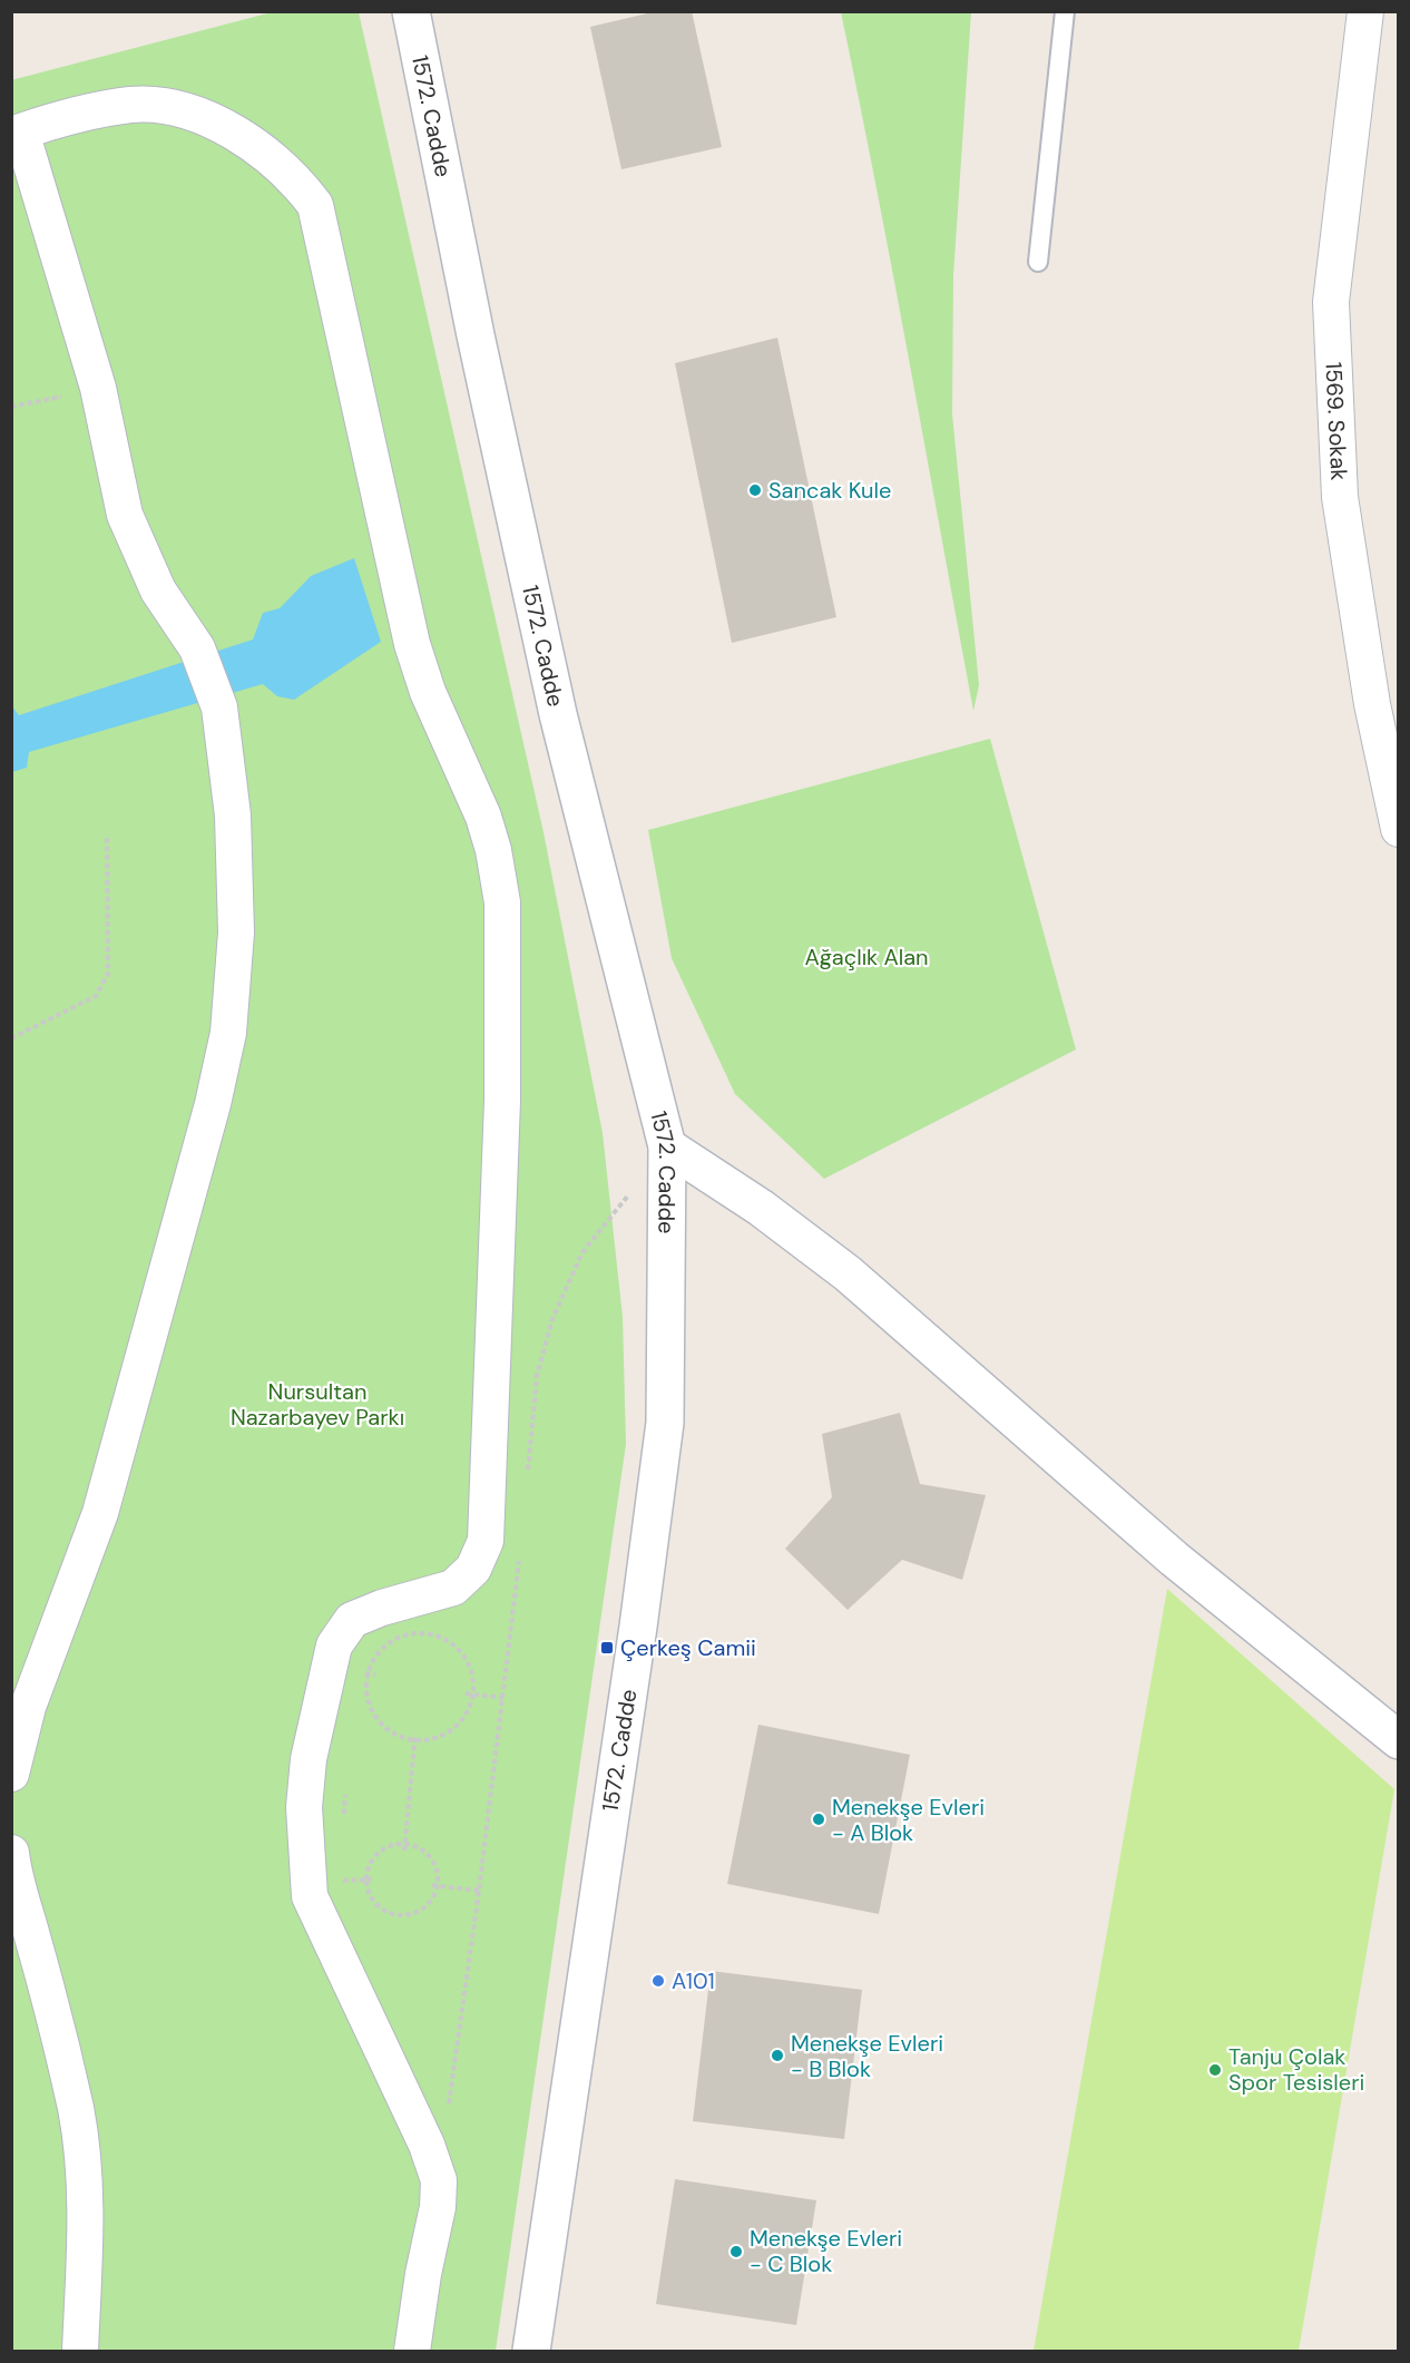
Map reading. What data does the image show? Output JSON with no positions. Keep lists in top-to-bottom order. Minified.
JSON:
{"streets":{"main road":["1572. Cadde"],"street":["1569. Sokak"]},"parks":["Ağaçlık Alan","Nursultan Nazarbayev Parkı"],"places":{"other":["Sancak Kule","Menekşe Evleri - A Blok","A101","Menekşe Evleri - B Blok","Tanju Çolak Spor Tesisleri","Menekşe Evleri - C Blok"],"transit":["Çerkeş Camii"]}}
